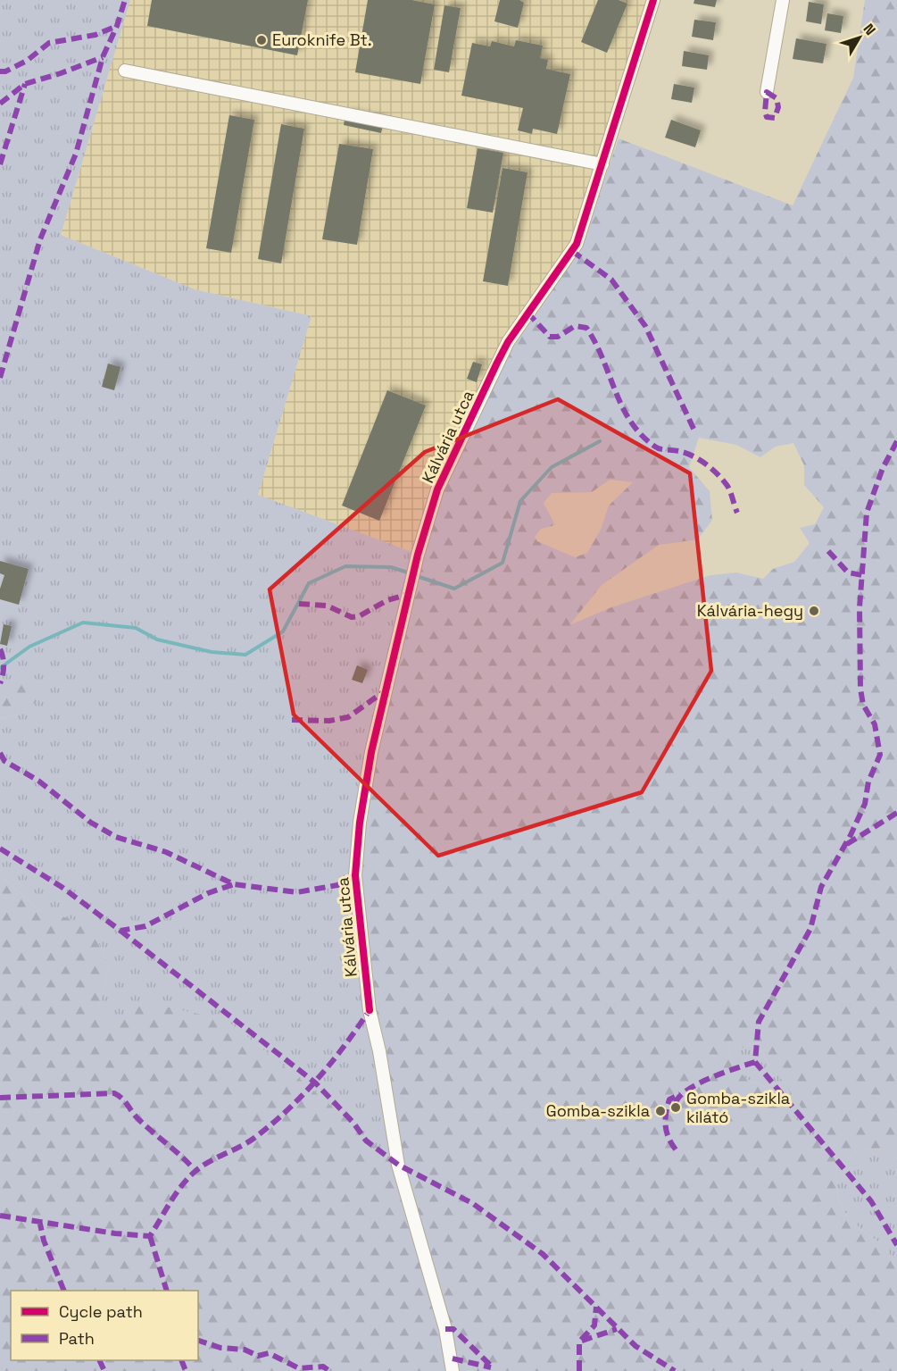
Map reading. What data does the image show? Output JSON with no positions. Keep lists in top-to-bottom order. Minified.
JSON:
{"streets":{"street":["Kálvária utca"]},"places":["Euroknife Bt.","Kálvária-hegy","Gomba-szikla kilátó","Gomba-szikla"],"legend":["Cycle path","Path"],"north":"top right"}
